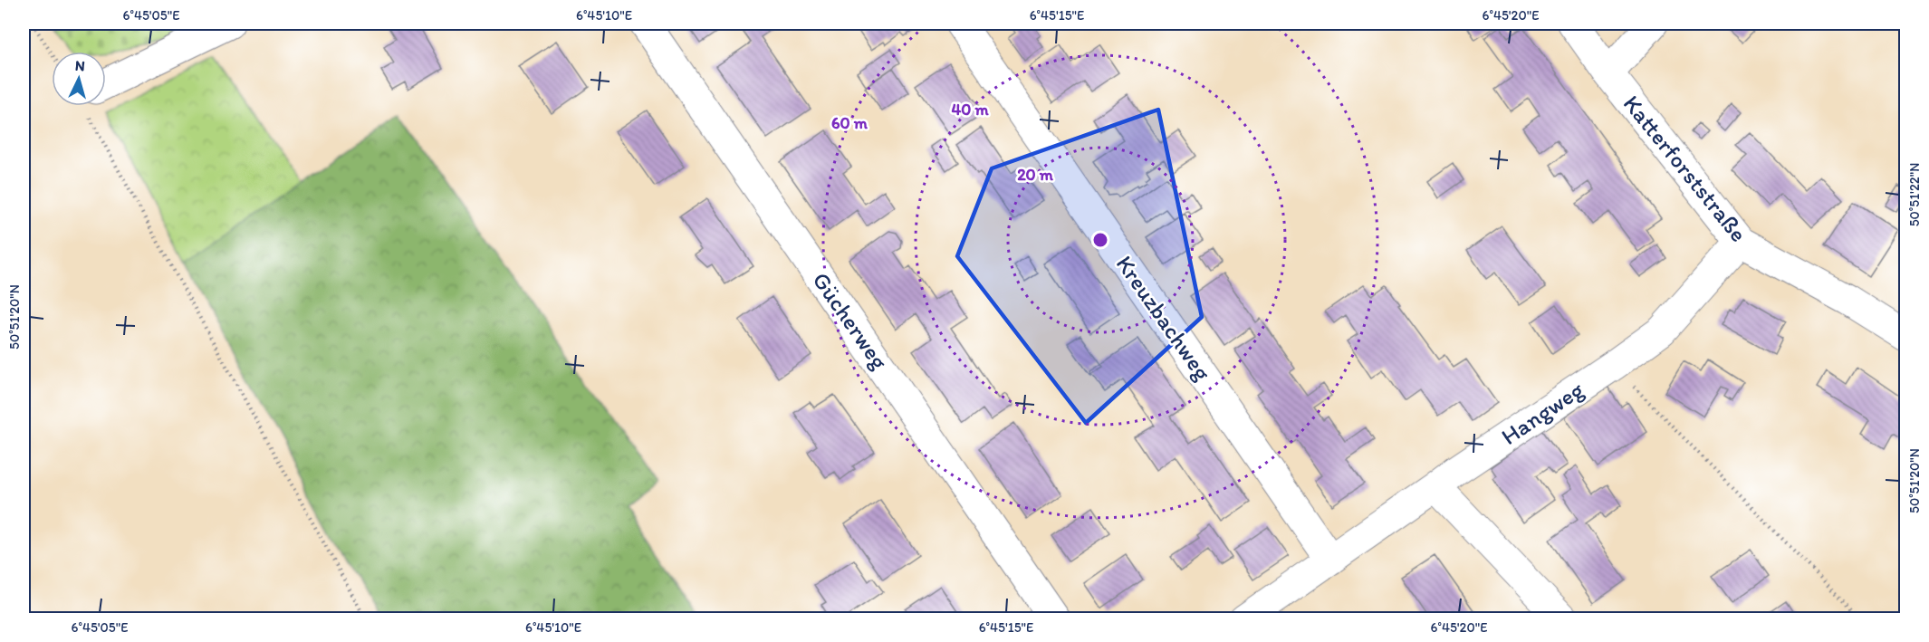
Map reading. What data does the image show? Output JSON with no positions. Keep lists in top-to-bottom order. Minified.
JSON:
{"streets":{"street":["Katterforststraße","Kreuzbachweg","Gücherweg","Hangweg"]},"crossings":[["Katterforststraße","Hangweg"],["Kreuzbachweg","Hangweg"]],"north":"top","coordinates":["6°45'05\"E","6°45'10\"E","6°45'15\"E","6°45'20\"E","50°51'22\"N","50°51'20\"N"],"rings":["40 m","60 m","20 m"]}
